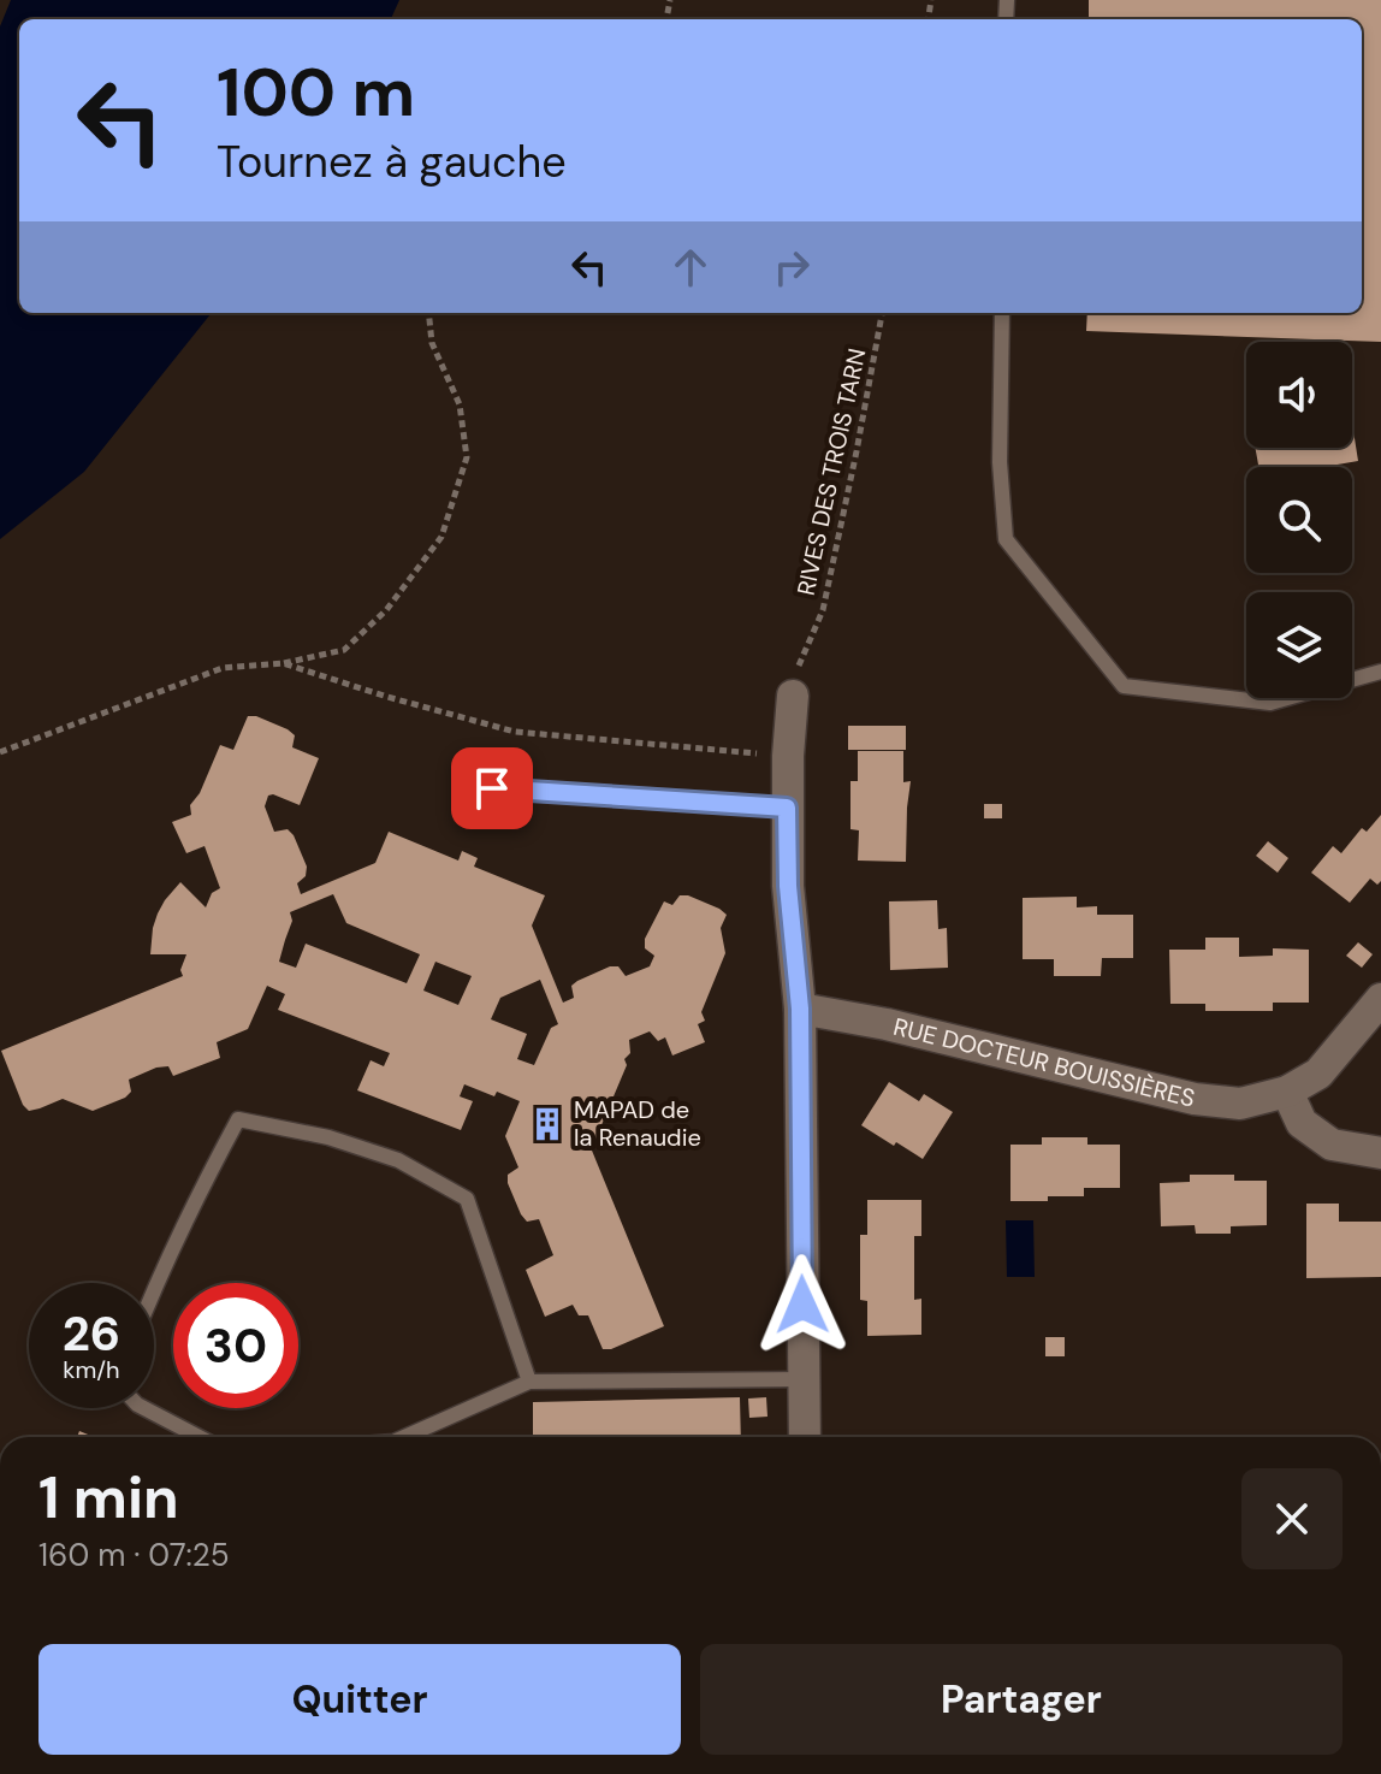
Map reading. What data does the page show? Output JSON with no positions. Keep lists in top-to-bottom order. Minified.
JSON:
{"streets":{"street":["RUE DOCTEUR BOUISSIÈRES"],"path":["RIVES DES TROIS TARN"]},"places":{"building":["MAPAD de la Renaudie"]},"page":{"turn":["100 m","Tournez à gauche"],"speed":"26 km/h","limit":"30","heading":["1 min","160 m · 07:25"],"buttons":["Quitter","Partager"]}}
